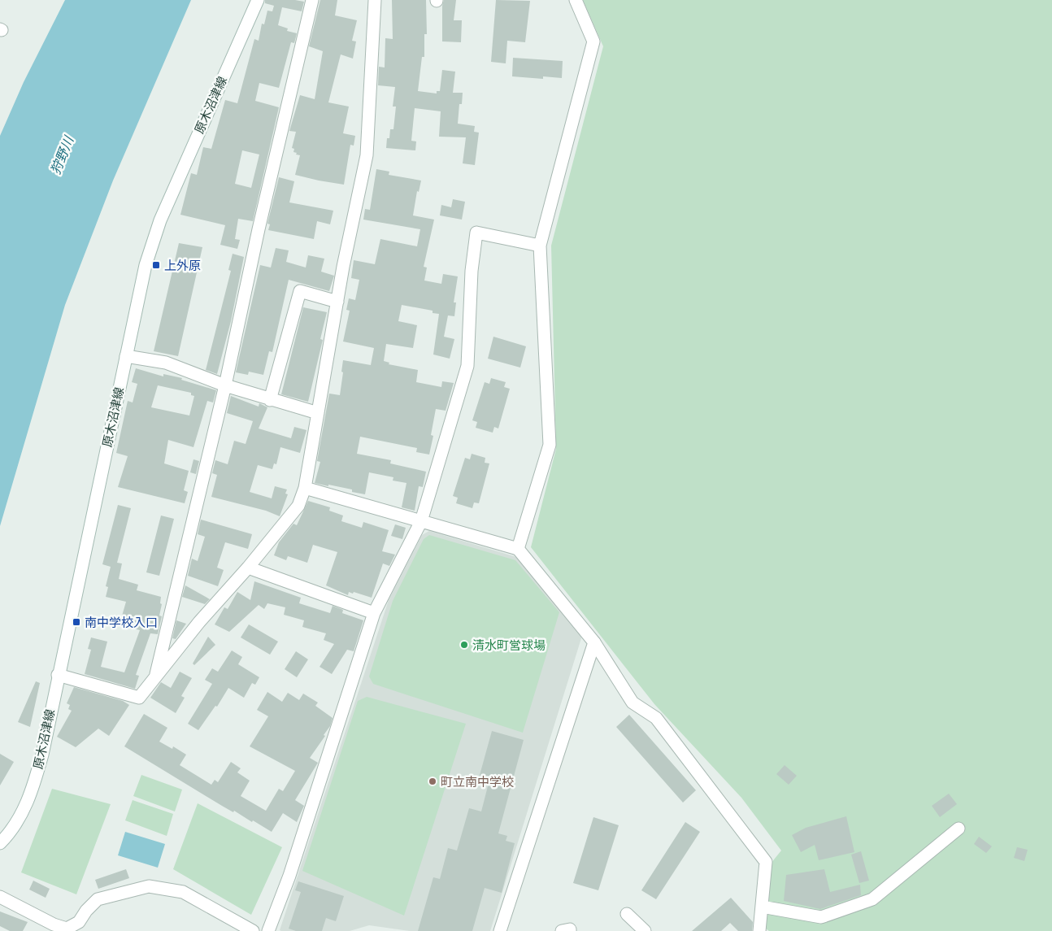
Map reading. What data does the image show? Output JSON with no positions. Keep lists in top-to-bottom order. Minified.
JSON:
{"streets":{"street":["原木沼津線"]},"water":["狩野川"],"places":{"transit":["上外原","南中学校入口"],"other":["清水町営球場","町立南中学校"]}}
